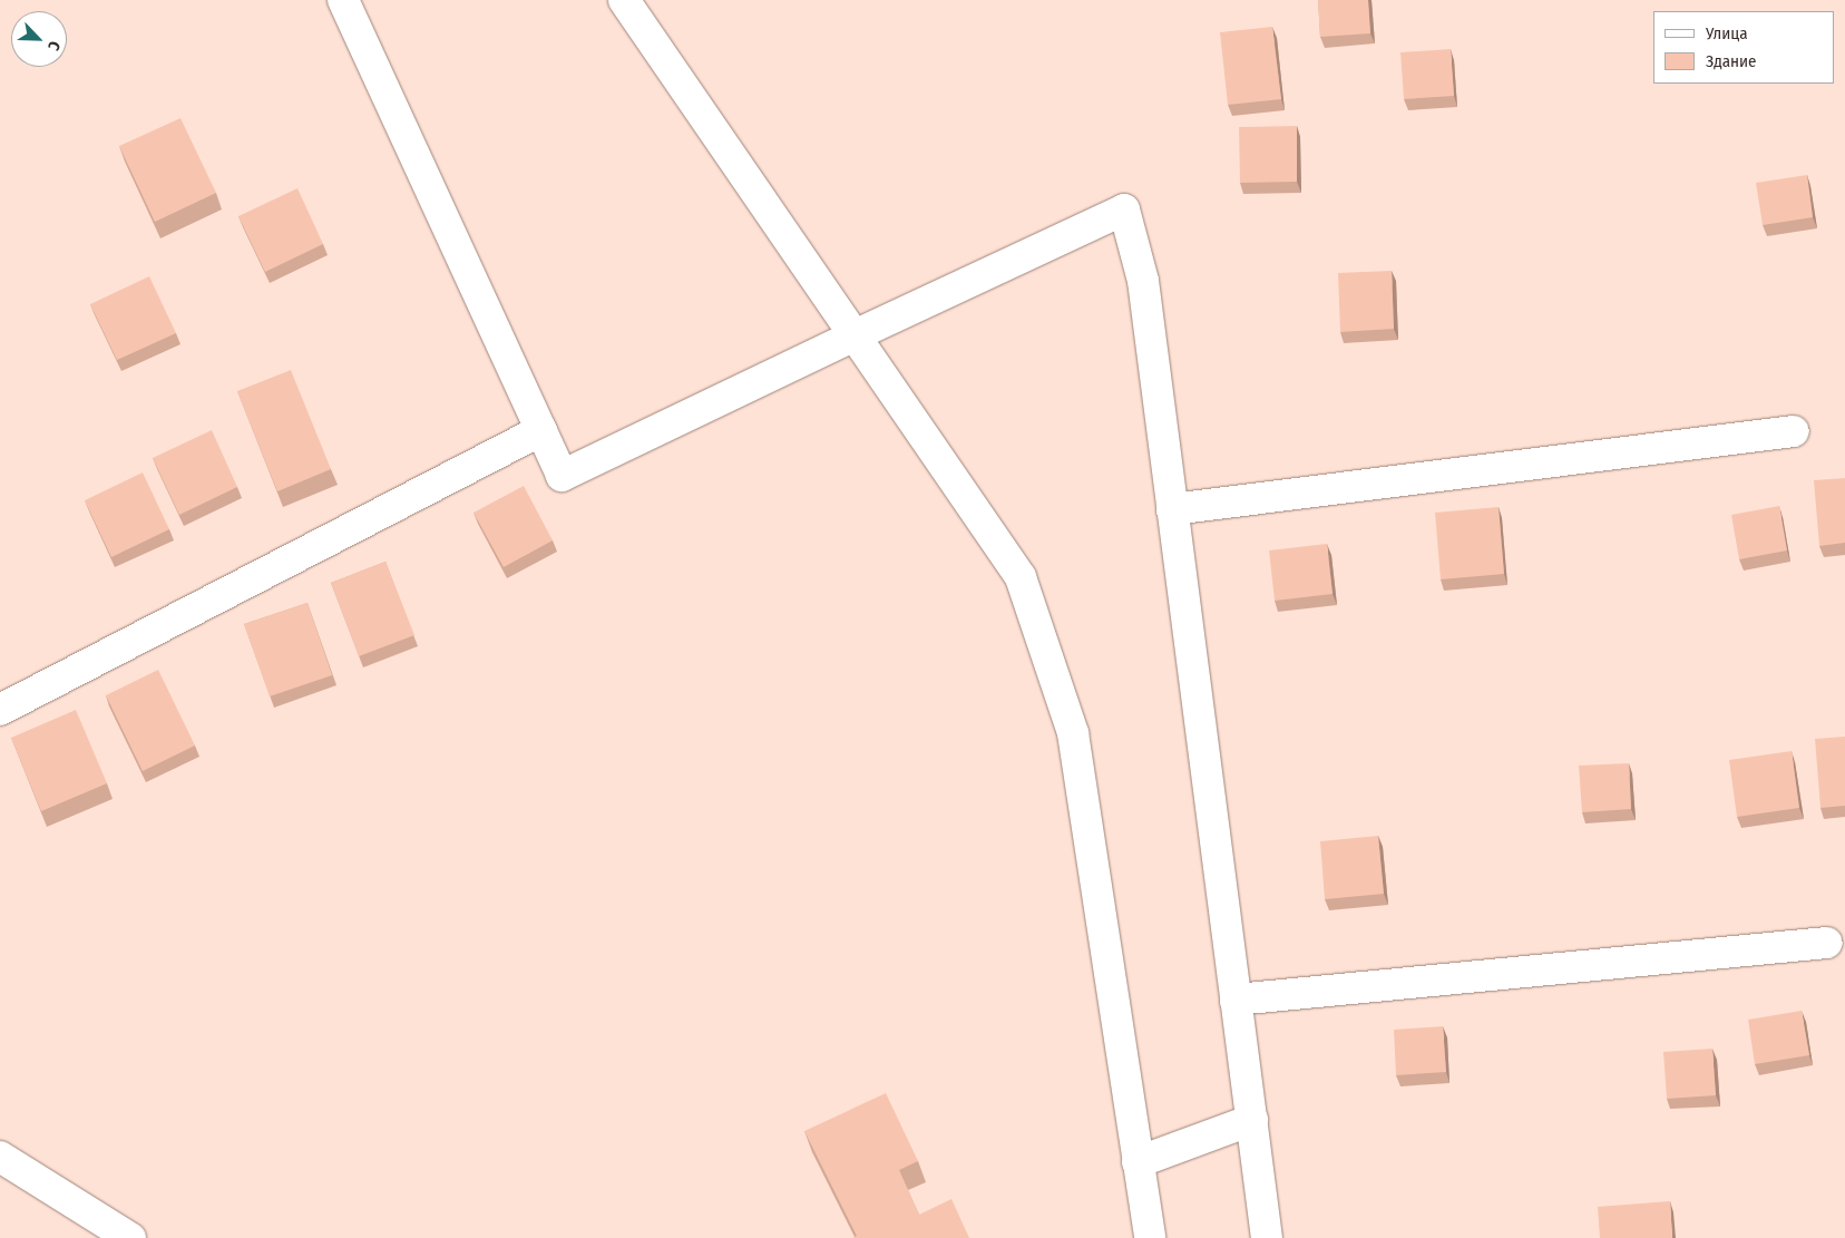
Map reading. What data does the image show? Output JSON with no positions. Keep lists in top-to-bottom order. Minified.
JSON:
{"legend":["Улица","Здание"],"north":"bottom right"}
